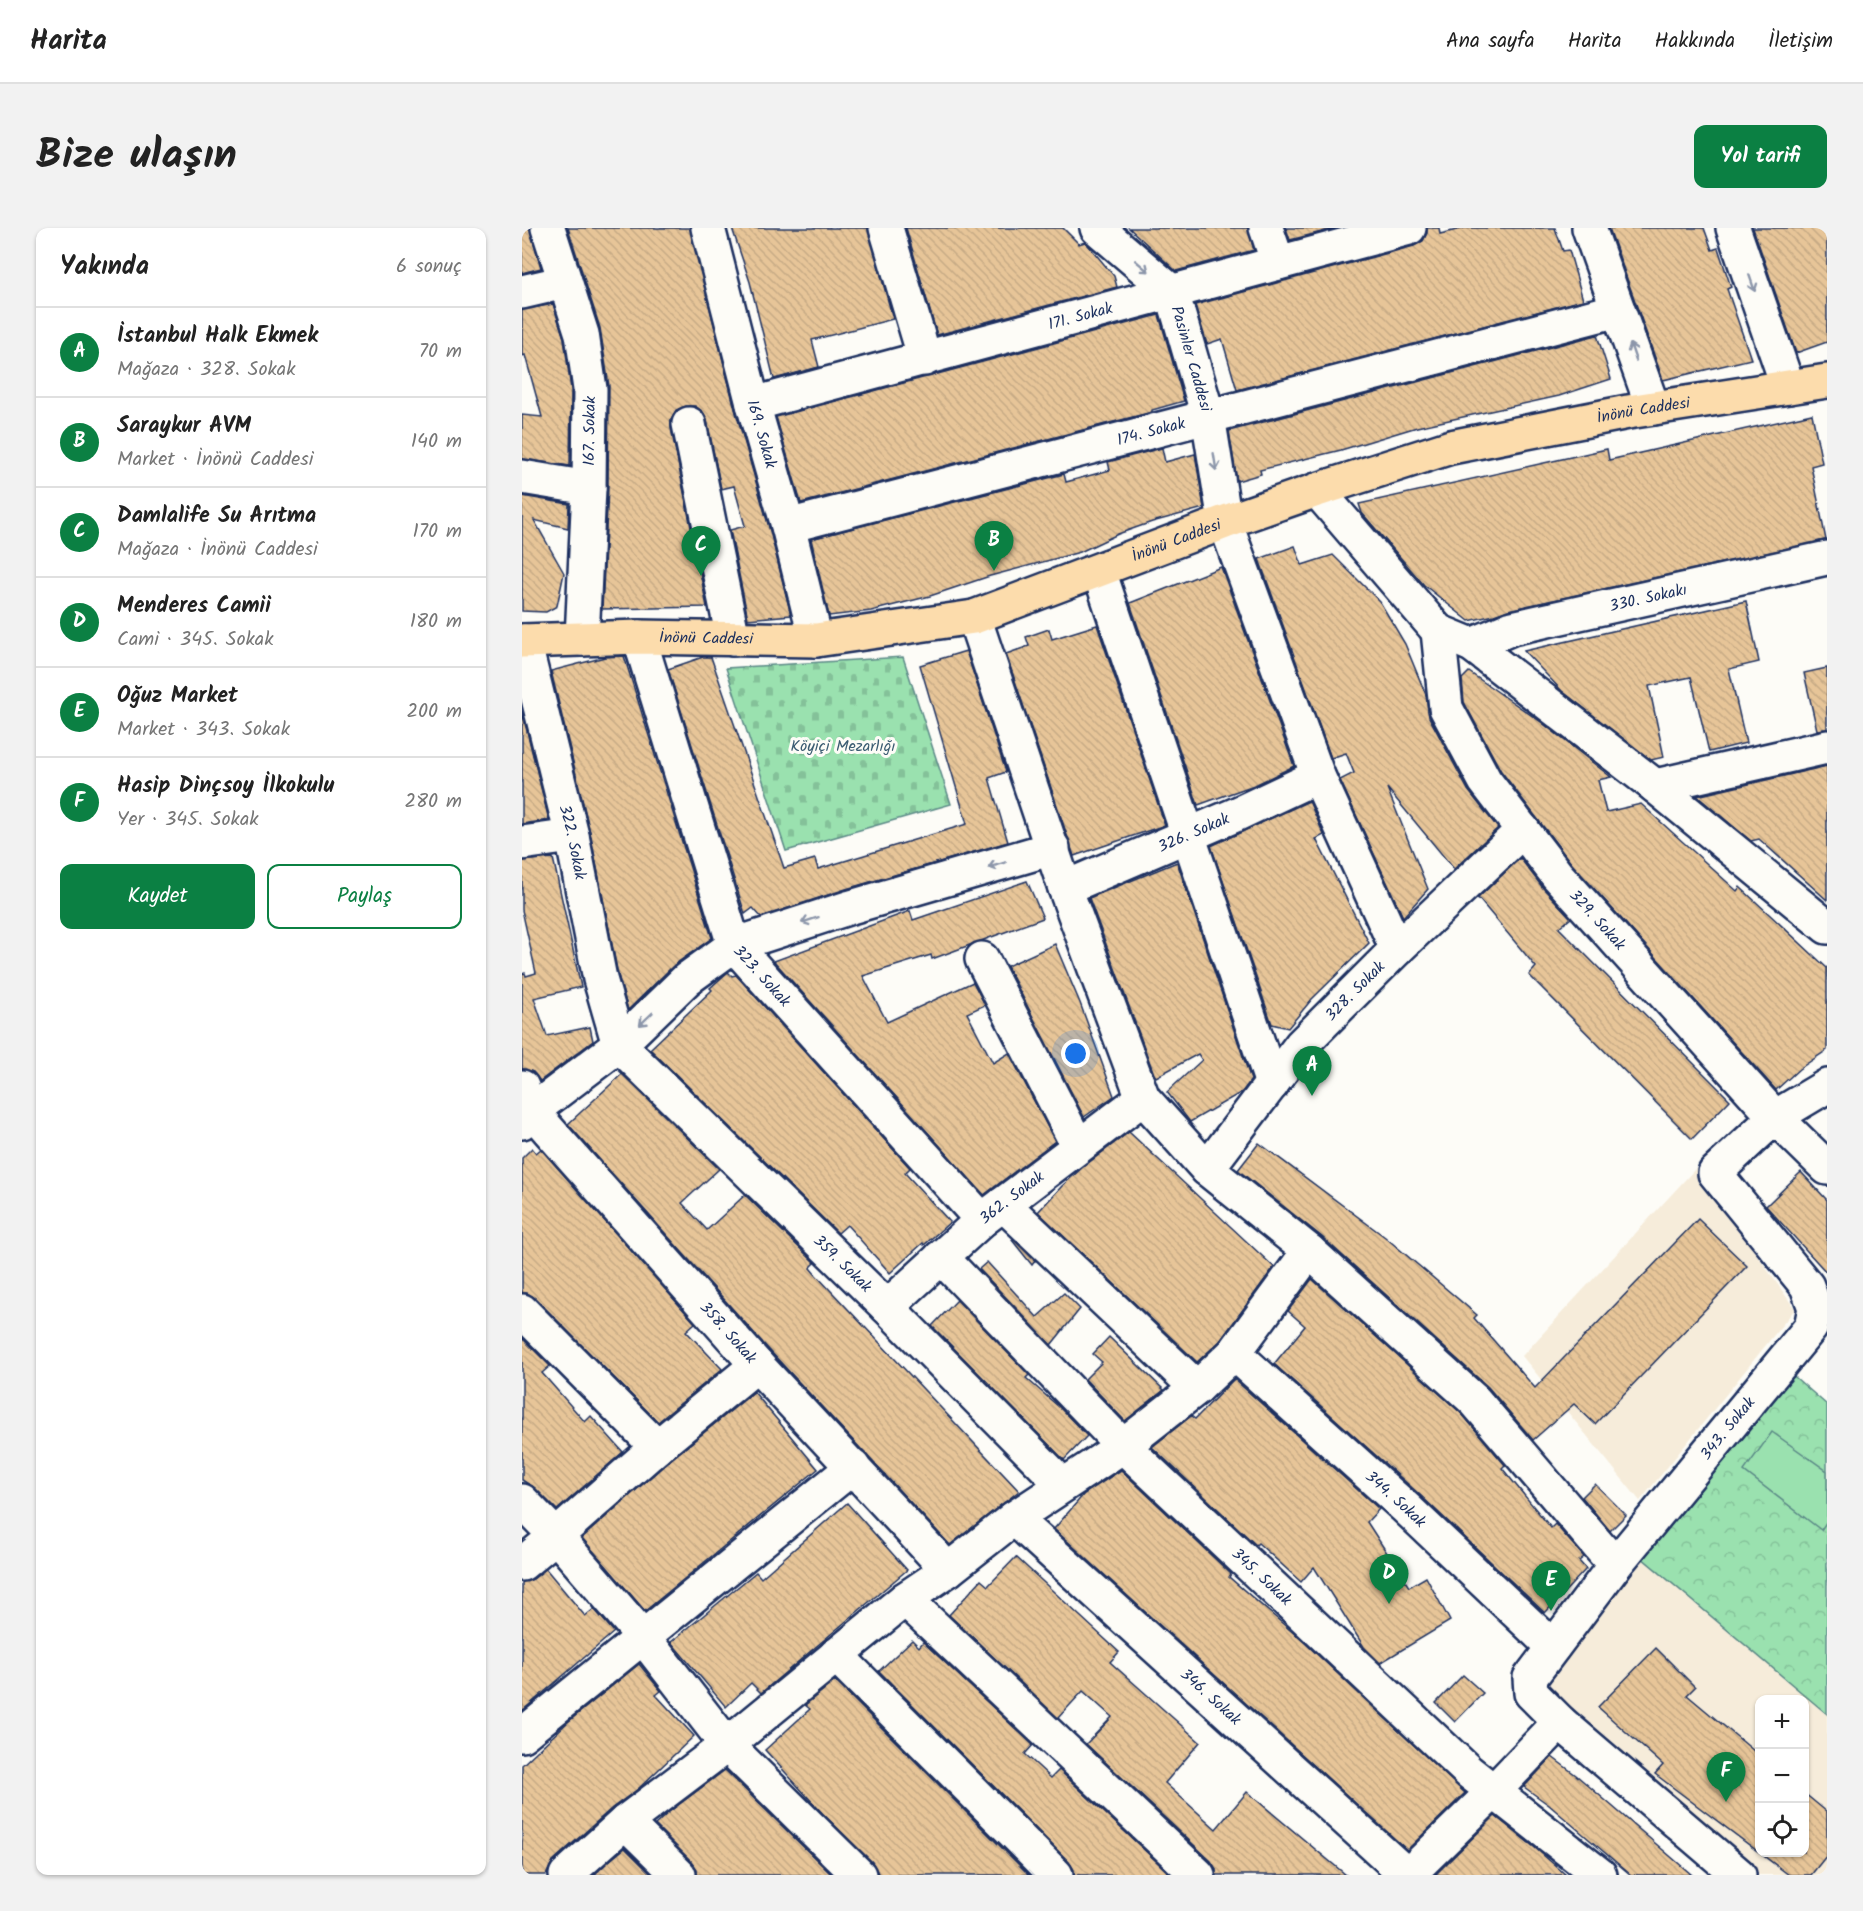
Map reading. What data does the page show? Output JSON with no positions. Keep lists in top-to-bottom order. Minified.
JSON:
{"streets":{"main road":["İnönü Caddesi"],"street":["171. Sokak","Pasinler Caddesi","167. Sokak","174. Sokak","169. Sokak","330. Sokakı","326. Sokak","322. Sokak","329. Sokak","323. Sokak","328. Sokak","362. Sokak","359. Sokak","358. Sokak","343. Sokak","344. Sokak","345. Sokak","346. Sokak"]},"crossings":[["171. Sokak","Pasinler Caddesi"],["171. Sokak","169. Sokak"],["Pasinler Caddesi","İnönü Caddesi"],["Pasinler Caddesi","174. Sokak"],["Pasinler Caddesi","326. Sokak"],["Pasinler Caddesi","328. Sokak"],["İnönü Caddesi","167. Sokak"],["İnönü Caddesi","169. Sokak"],["İnönü Caddesi","322. Sokak"],["İnönü Caddesi","323. Sokak"],["174. Sokak","169. Sokak"],["322. Sokak","359. Sokak"],["329. Sokak","328. Sokak"],["329. Sokak","343. Sokak"],["323. Sokak","362. Sokak"],["362. Sokak","359. Sokak"],["362. Sokak","345. Sokak"],["343. Sokak","344. Sokak"]],"parks":["Köyiçi Mezarlığı"],"page":{"header":"Harita","nav":["Ana sayfa","Harita","Hakkında","İletişim"],"title":"Bize ulaşın","buttons":["Yol tarifi",["Kaydet","Paylaş"]],"heading":["Yakında","6 sonuç"],"list":[{"mark":"A","name":"İstanbul Halk Ekmek","note":"Mağaza · 328. Sokak","value":"70 m"},{"mark":"B","name":"Saraykur AVM","note":"Market · İnönü Caddesi","value":"140 m"},{"mark":"C","name":"Damlalife Su Arıtma","note":"Mağaza · İnönü Caddesi","value":"170 m"},{"mark":"D","name":"Menderes Camii","note":"Cami · 345. Sokak","value":"180 m"},{"mark":"E","name":"Oğuz Market","note":"Market · 343. Sokak","value":"200 m"},{"mark":"F","name":"Hasip Dinçsoy İlkokulu","note":"Yer · 345. Sokak","value":"280 m"}],"pins":["B","C","A","D","E","F"],"map_buttons":["+","−"]}}
